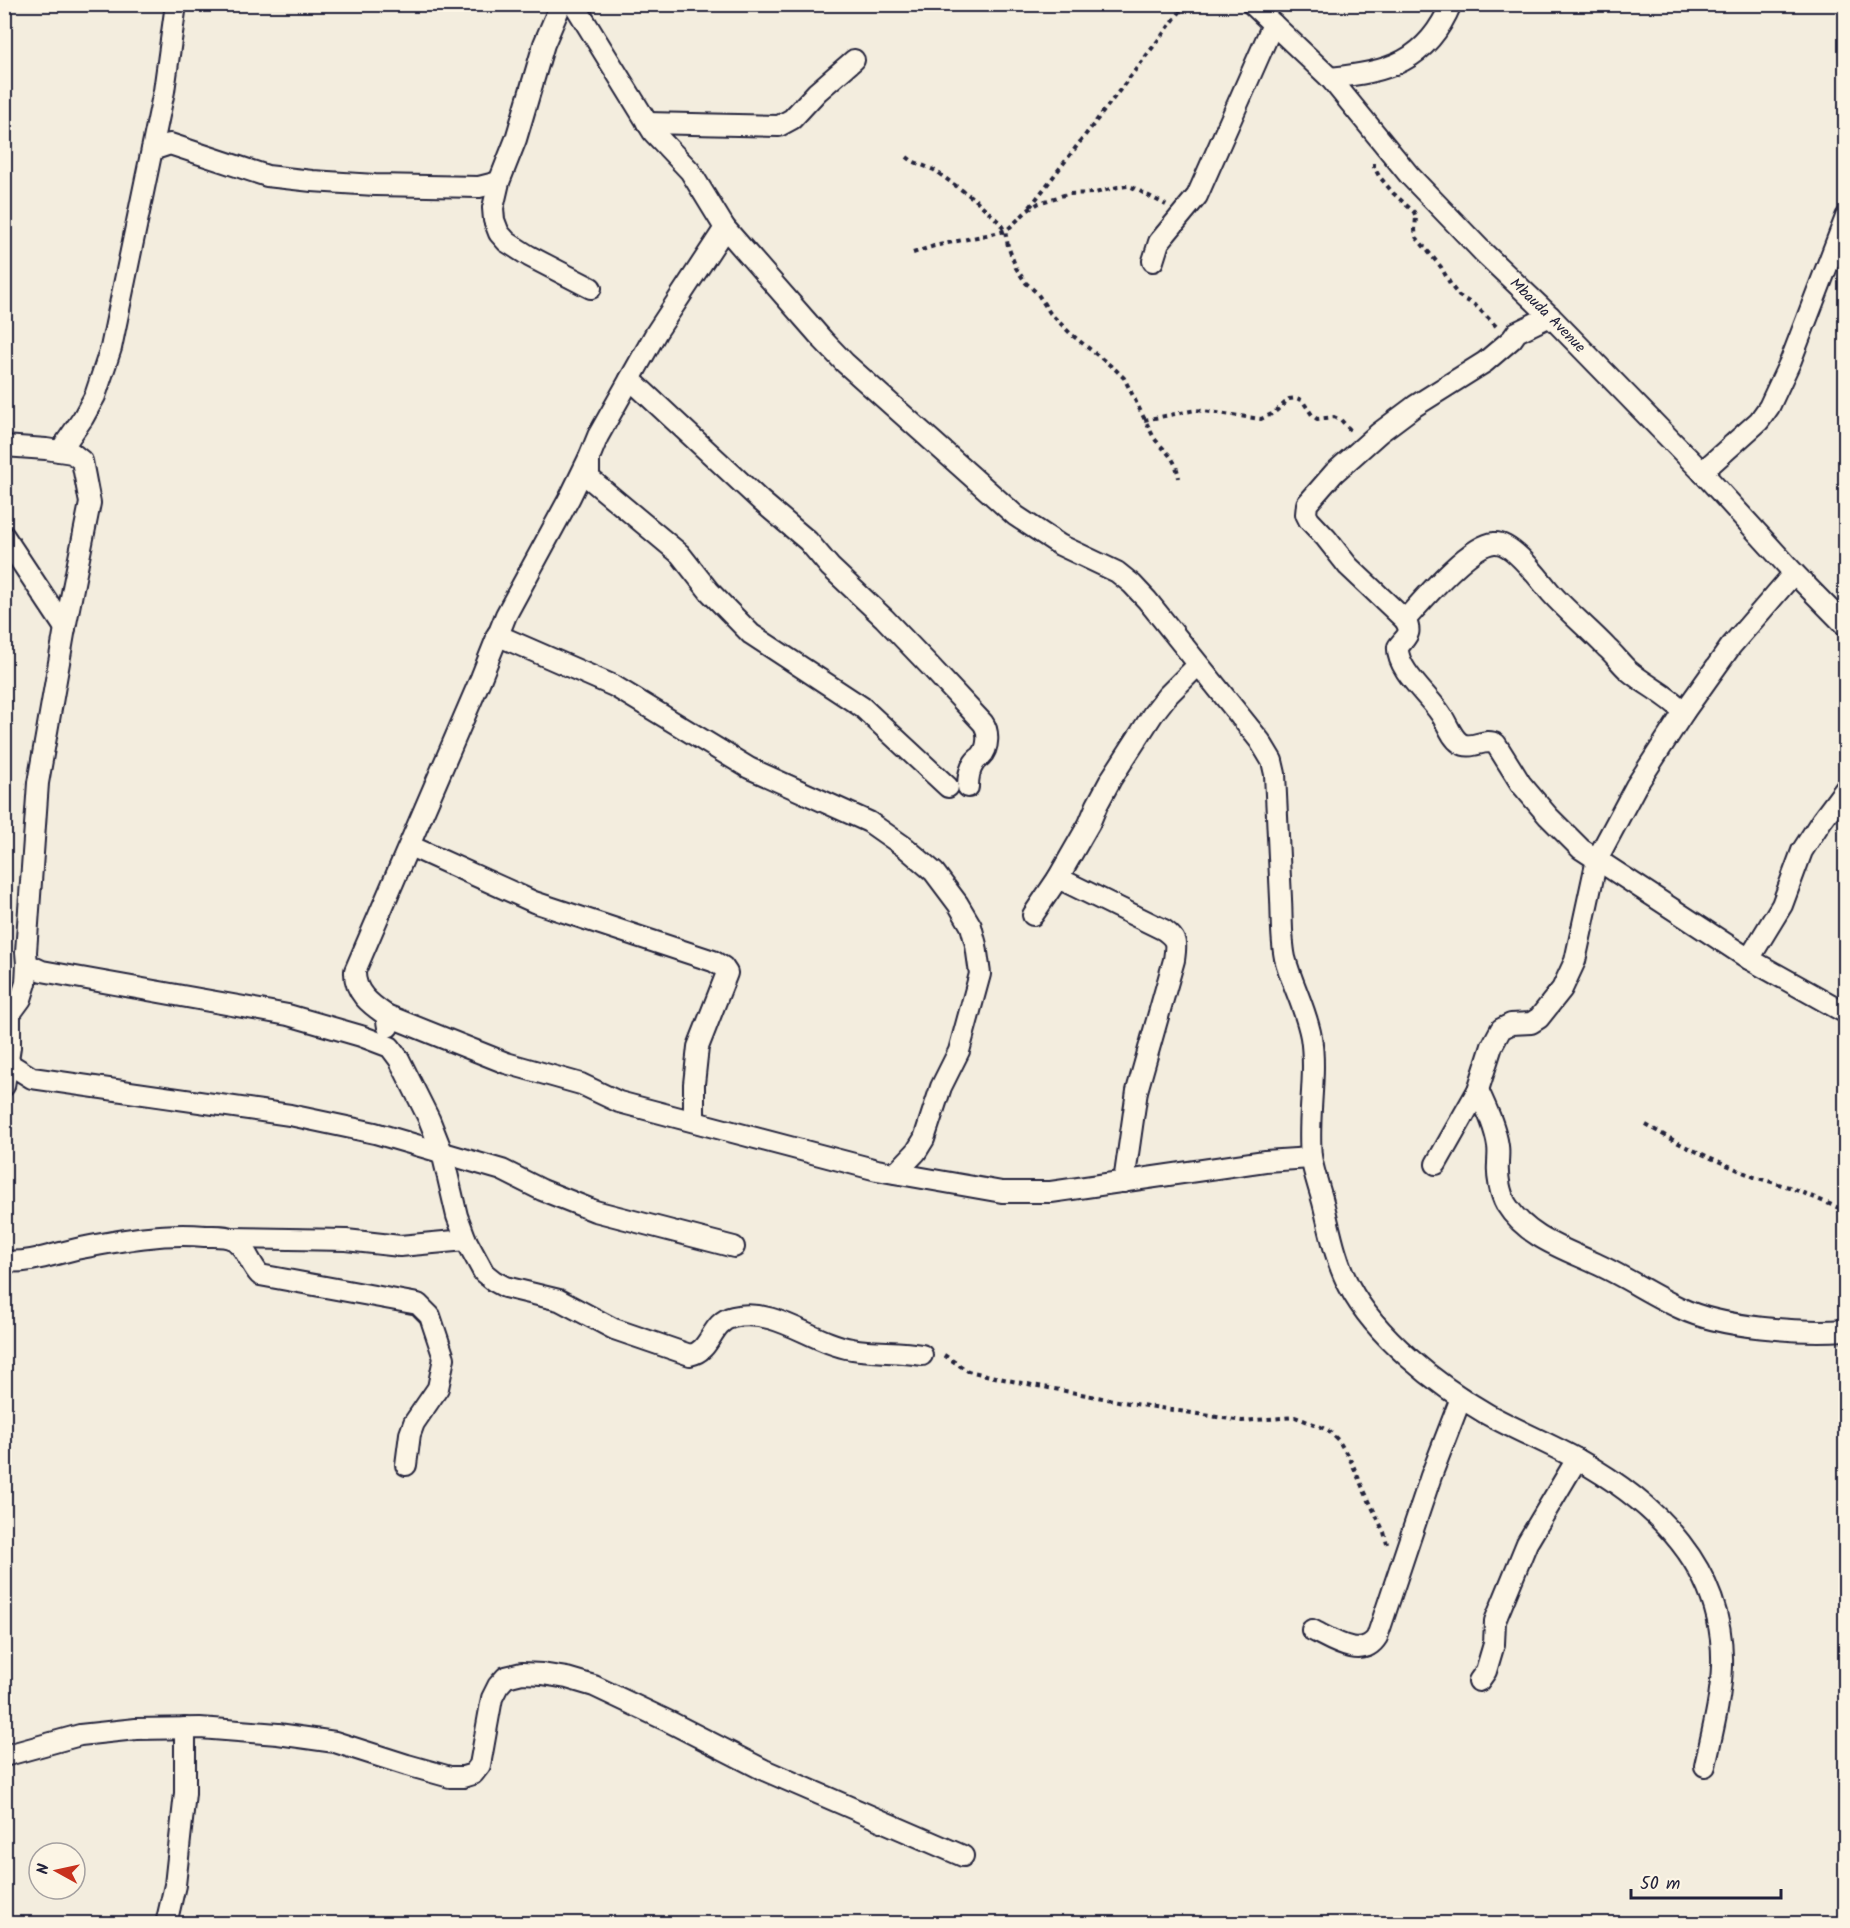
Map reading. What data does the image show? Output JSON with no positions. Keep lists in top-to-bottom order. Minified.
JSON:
{"streets":{"street":["Mbauda Avenue"]},"scale_bar":"50 m","north":"left"}
